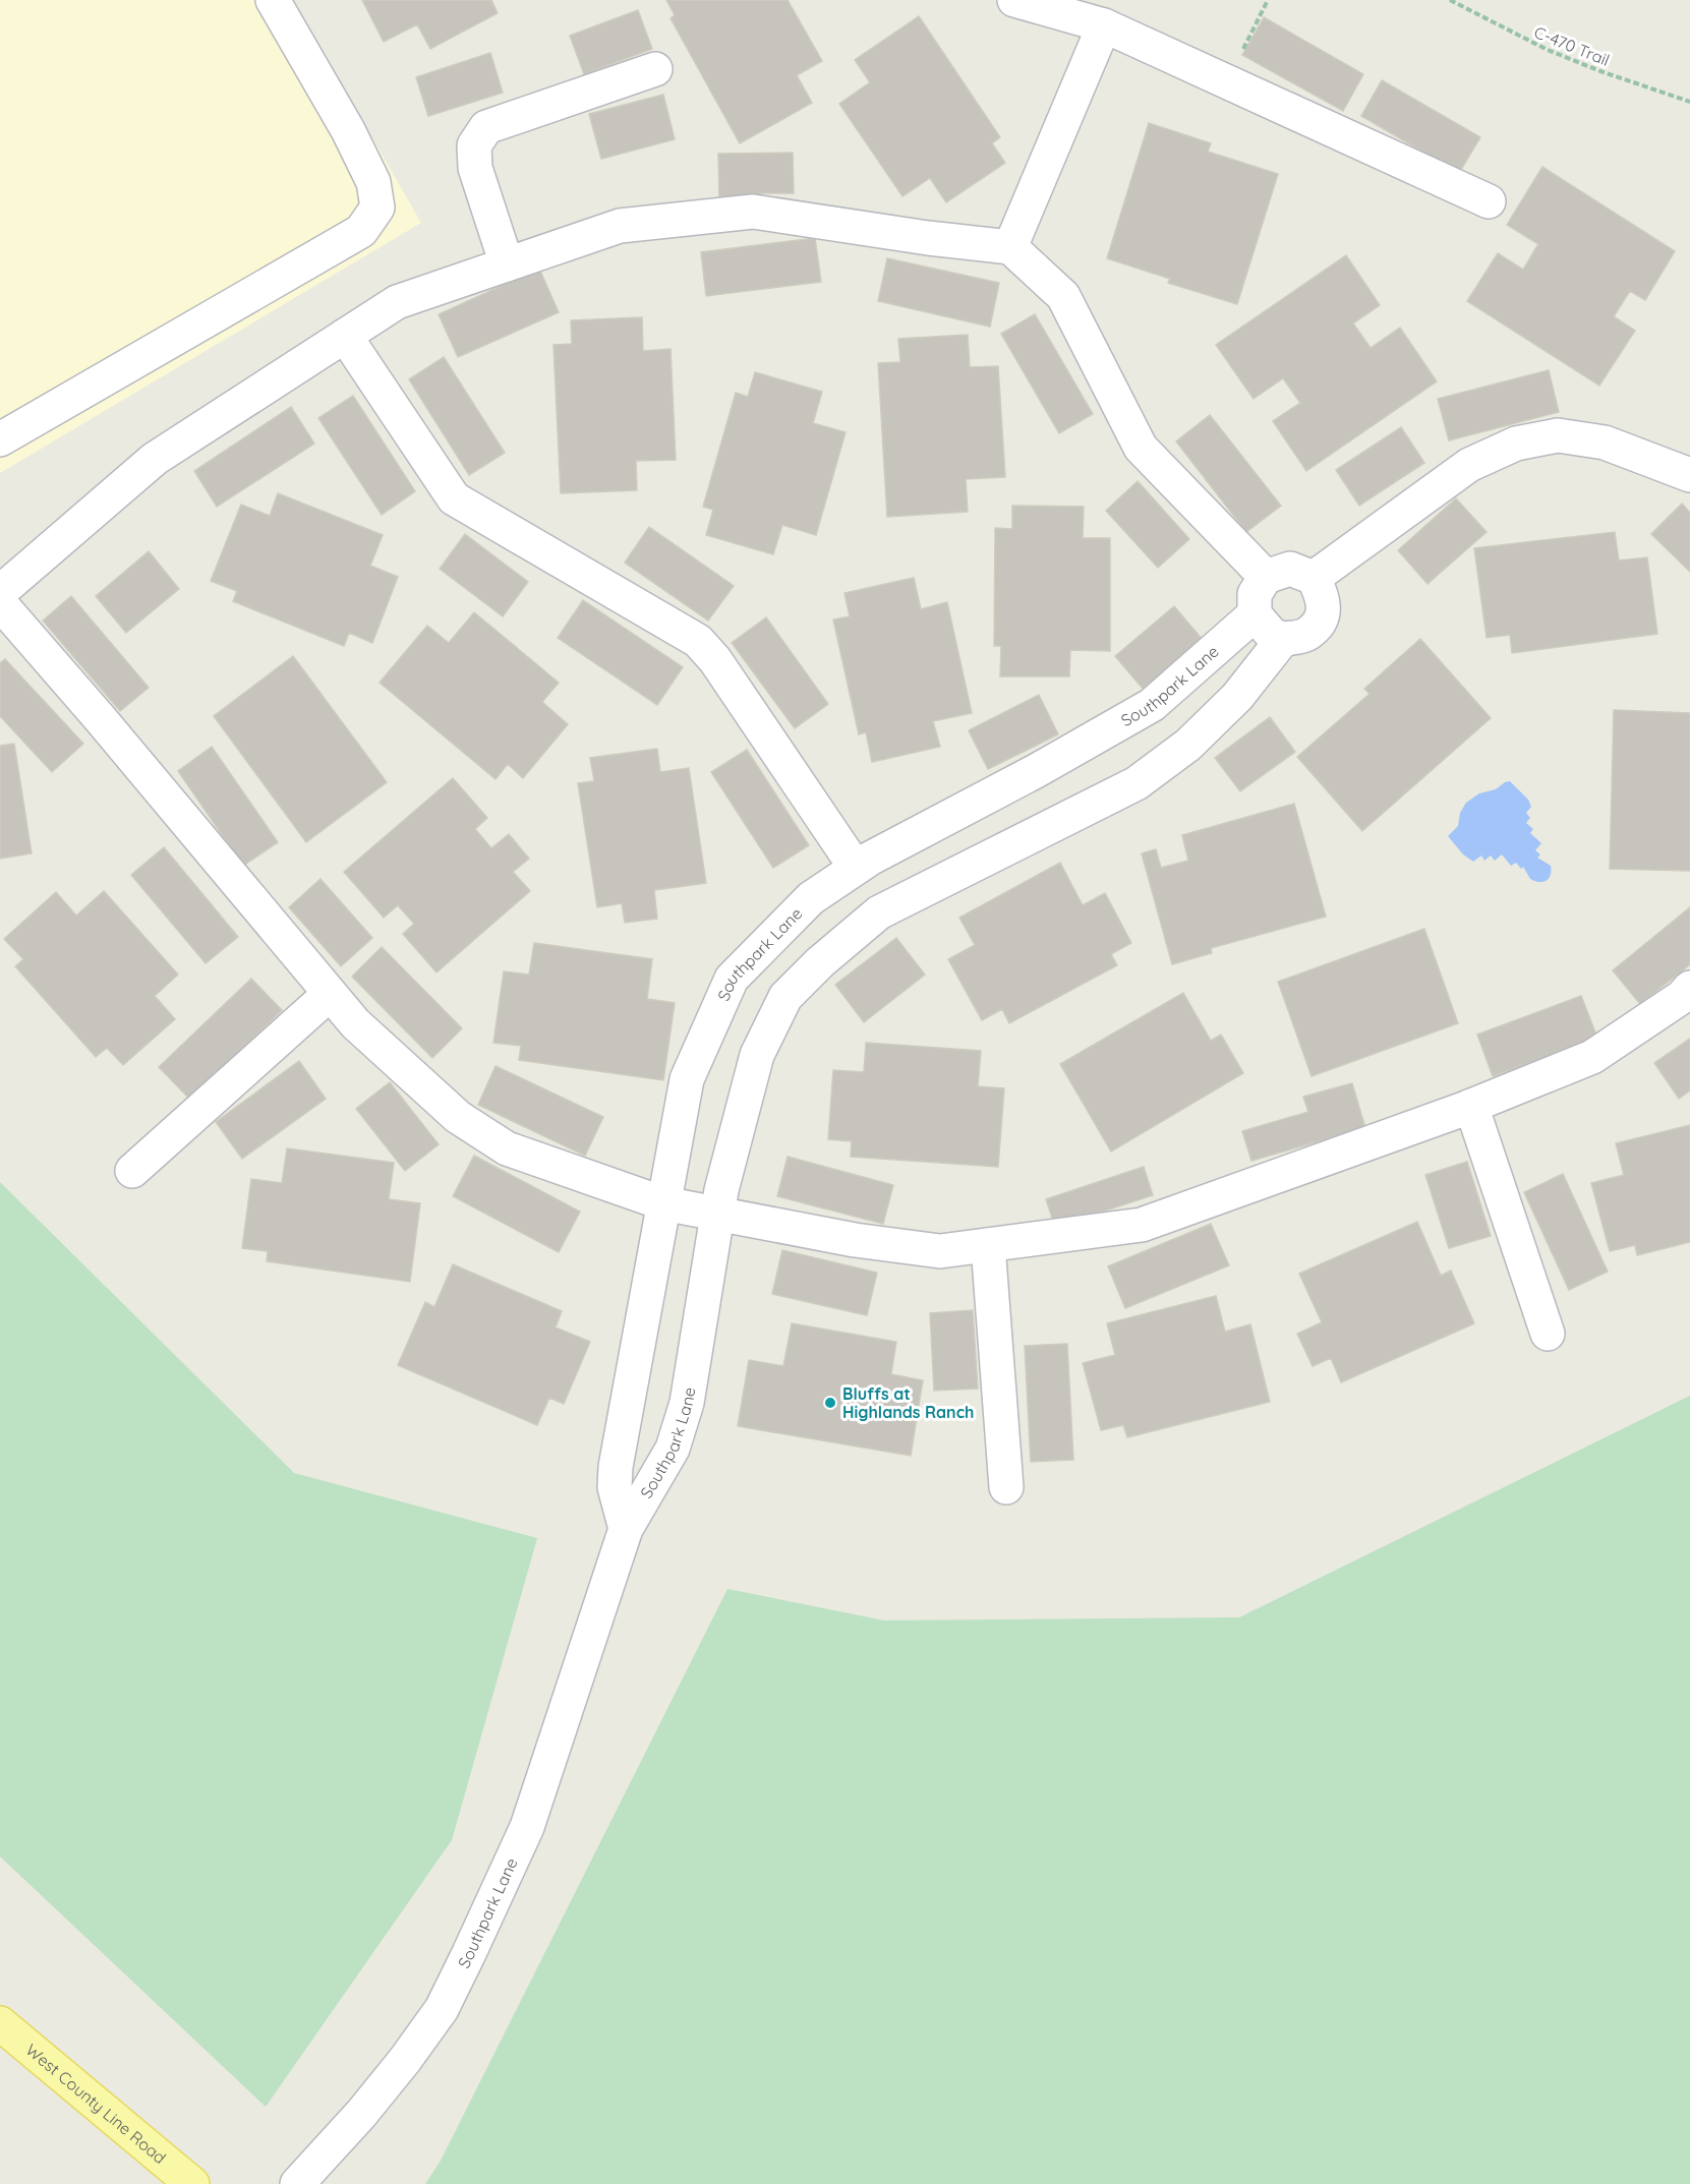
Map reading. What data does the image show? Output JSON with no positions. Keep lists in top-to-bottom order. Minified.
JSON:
{"streets":{"main road":["West County Line Road"],"street":["Southpark Lane"],"path":["C-470 Trail"]},"places":["Bluffs at Highlands Ranch"]}
